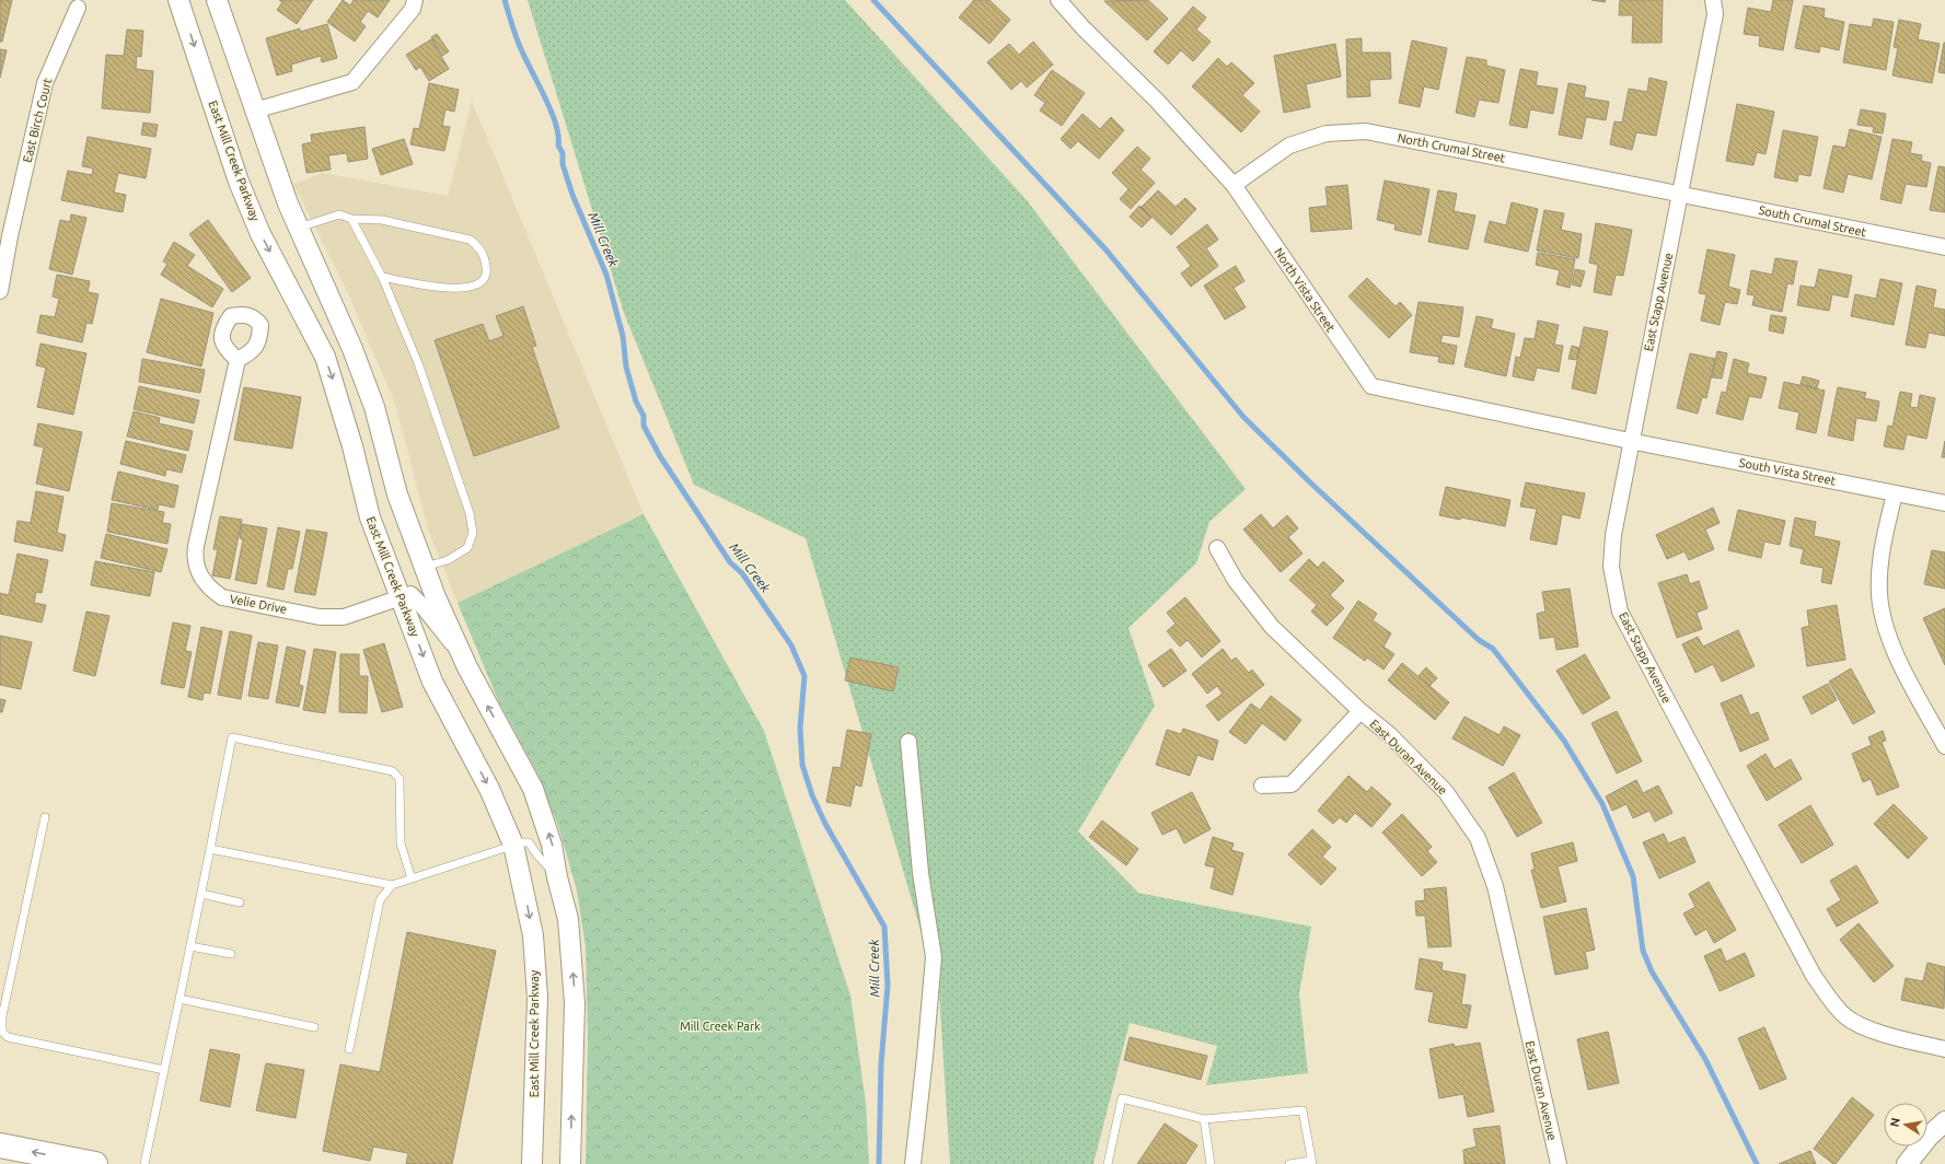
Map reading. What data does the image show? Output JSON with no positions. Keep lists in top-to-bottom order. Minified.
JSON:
{"streets":{"street":["East Birch Court","North Crumal Street","East Mill Creek Parkway","South Crumal Street","North Vista Street","East Stapp Avenue","South Vista Street","Velie Drive","East Duran Avenue"]},"crossings":[["North Crumal Street","South Crumal Street"],["North Crumal Street","North Vista Street"],["North Crumal Street","East Stapp Avenue"],["East Mill Creek Parkway","Velie Drive"],["South Crumal Street","East Stapp Avenue"],["North Vista Street","East Stapp Avenue"],["North Vista Street","South Vista Street"],["East Stapp Avenue","South Vista Street"]],"water":["Mill Creek"],"parks":["Mill Creek Park"],"north":"left"}
